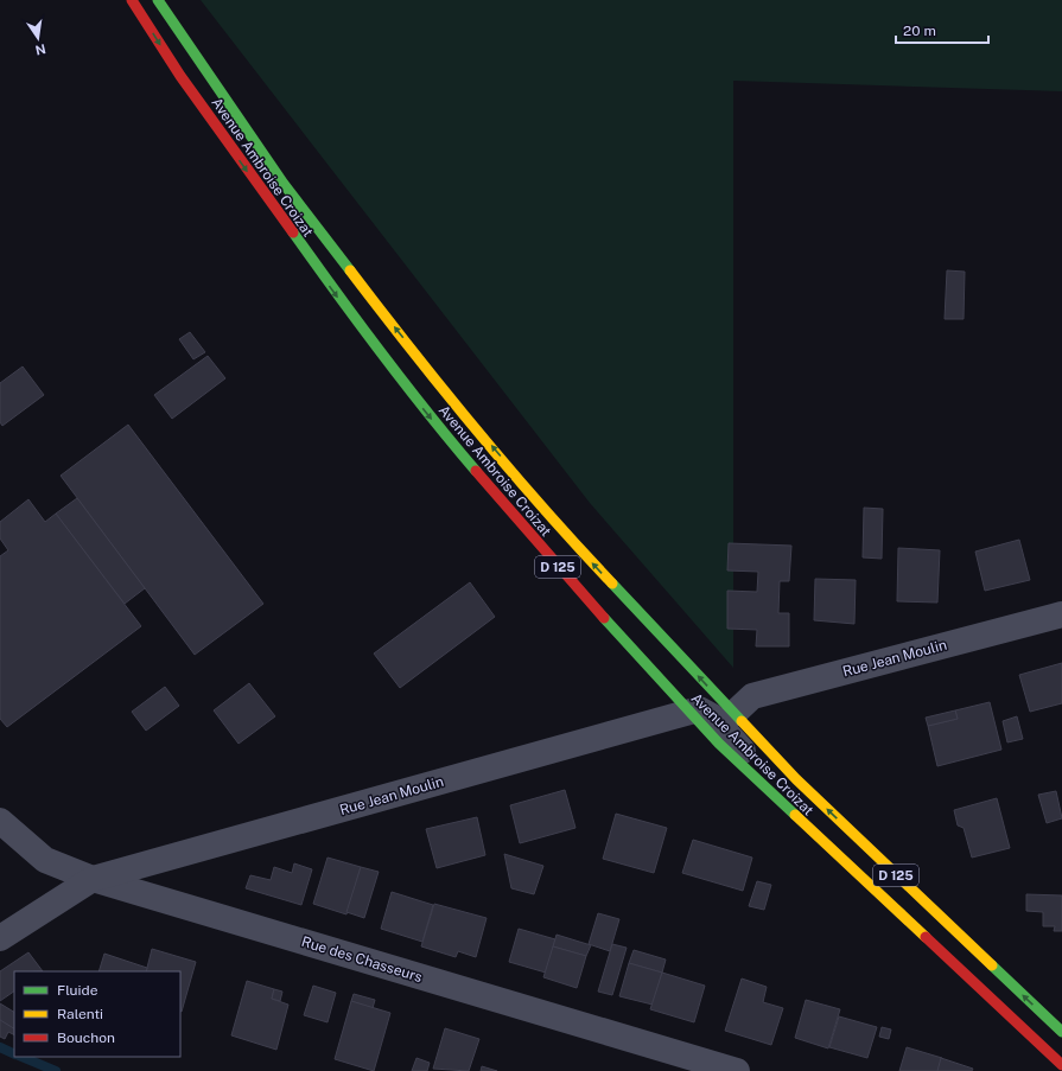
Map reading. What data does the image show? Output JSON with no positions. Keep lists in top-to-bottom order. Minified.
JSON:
{"streets":{"main road":["Avenue Ambroise Croizat","D 125"],"street":["Rue Jean Moulin","Rue des Chasseurs"]},"crossings":[["Avenue Ambroise Croizat","Rue Jean Moulin"],["Rue Jean Moulin","Rue des Chasseurs"]],"legend":["Fluide","Ralenti","Bouchon"],"scale_bar":"20 m","north":"bottom"}
